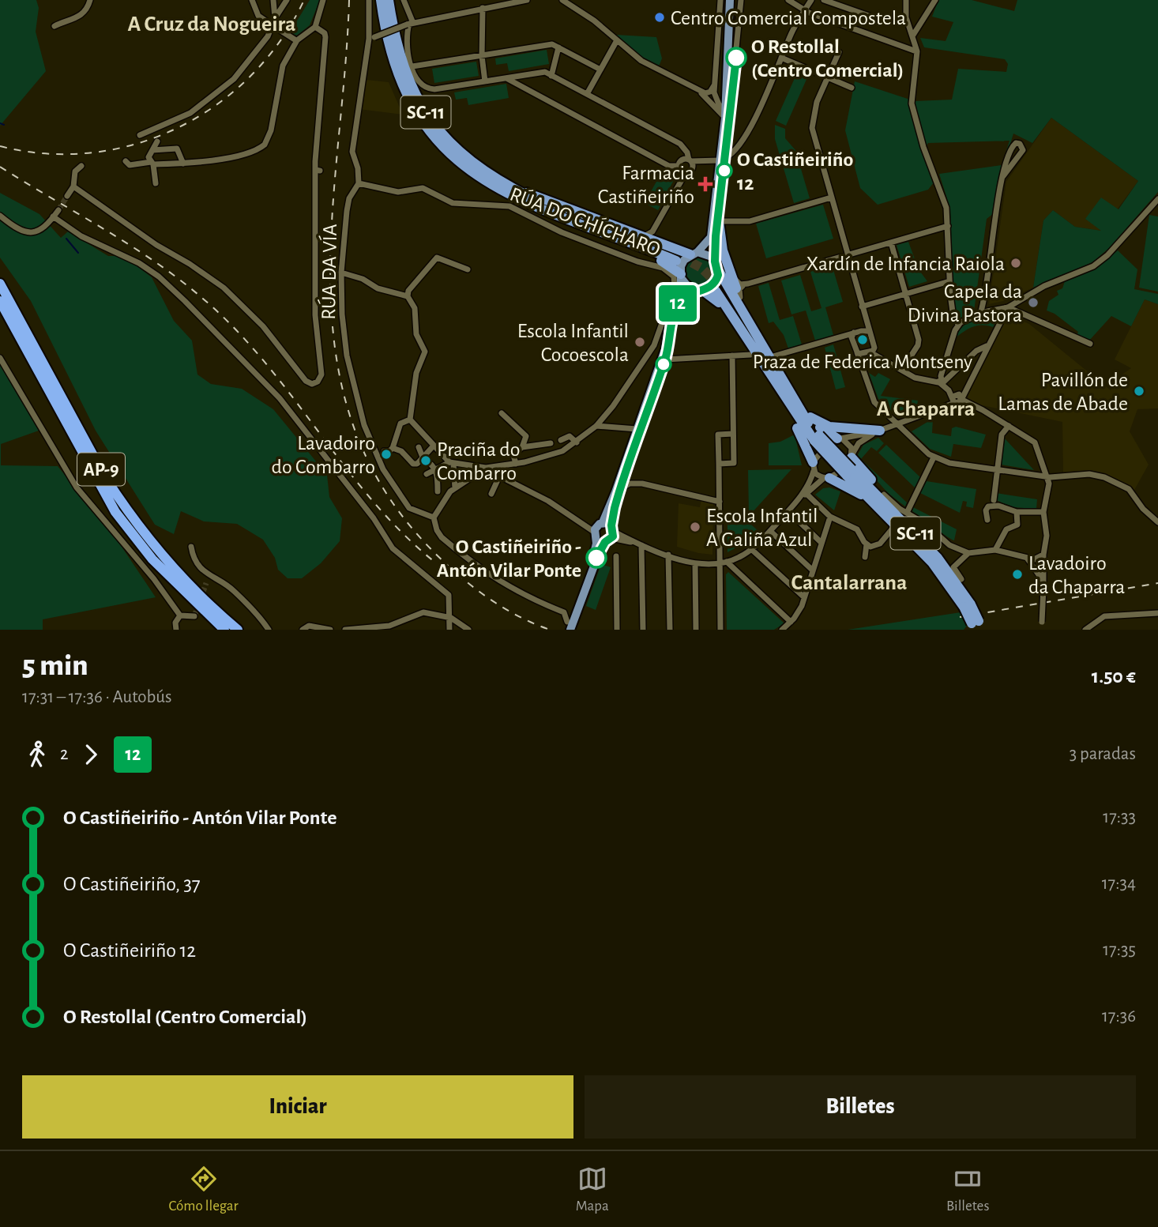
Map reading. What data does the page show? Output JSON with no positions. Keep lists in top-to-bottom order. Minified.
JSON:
{"streets":{"highway":["SC-11","AP-9"],"street":["RÚA DO CHÍCHARO","RÚA DA VÍA"]},"crossings":[["RÚA DO CHÍCHARO","RÚA DA VÍA"]],"districts":["A Cruz da Nogueira","A Chaparra","Cantalarrana"],"places":{"other":["Centro Comercial Compostela","O Restollal (Centro Comercial)","O Castiñeiriño 12","Xardín de Infancia Raiola","Capela da Divina Pastora","Praza de Federica Montseny","Escola Infantil Cocoescola","Pavillón de Lamas de Abade","Lavadoiro do Combarro","Praciña do Combarro","Escola Infantil A Galiña Azul","O Castiñeiriño - Antón Vilar Ponte","Lavadoiro da Chaparra"],"health":["Farmacia Castiñeiriño"]},"lines":["bus line 12"],"page":{"on_map":"12","heading":["5 min","17:31 – 17:36 · Autobús","1.50 €"],"legs":["2","12","3 paradas"],"list":[{"name":"O Castiñeiriño - Antón Vilar Ponte","value":"17:33"},{"name":"O Castiñeiriño, 37","value":"17:34"},{"name":"O Castiñeiriño 12","value":"17:35"},{"name":"O Restollal (Centro Comercial)","value":"17:36"}],"buttons":["Iniciar","Billetes"],"tabs":["Cómo llegar","Mapa","Billetes"]}}
